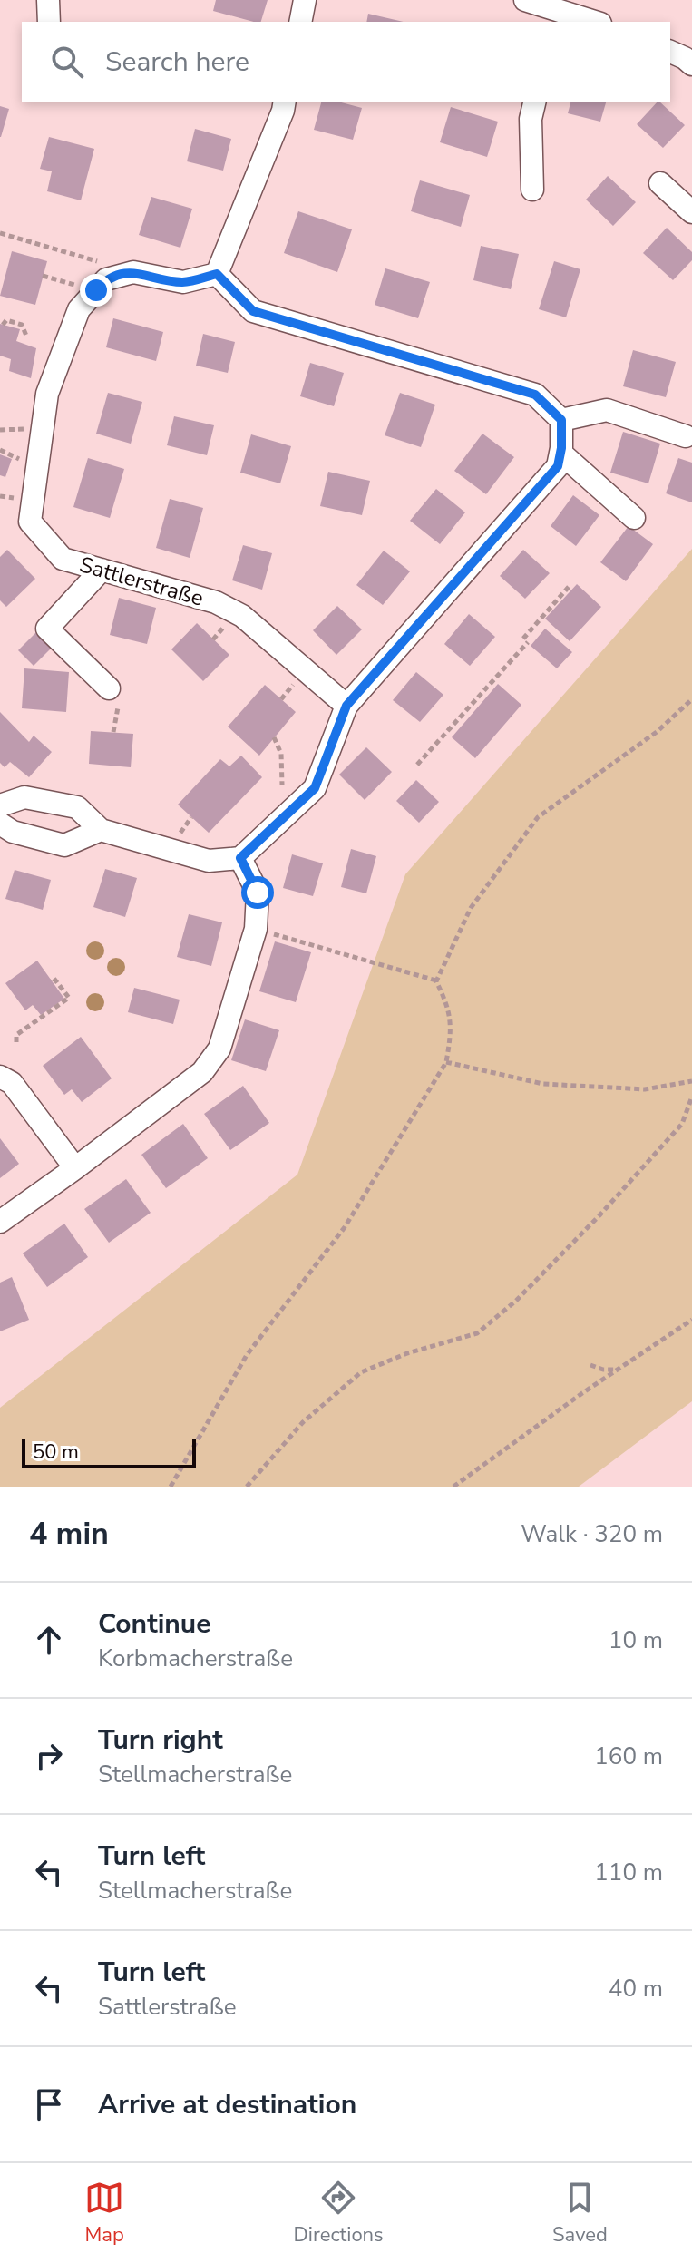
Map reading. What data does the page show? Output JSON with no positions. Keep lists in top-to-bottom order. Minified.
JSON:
{"streets":{"street":["Sattlerstraße"]},"scale_bar":"50 m","page":{"search":"Search here","scale":"50 m","heading":["4 min","Walk · 320 m"],"list":[["Continue","Korbmacherstraße","10 m"],["Turn right","Stellmacherstraße","160 m"],["Turn left","Stellmacherstraße","110 m"],["Turn left","Sattlerstraße","40 m"],"Arrive at destination"],"nav":["Map","Directions","Saved"]}}
